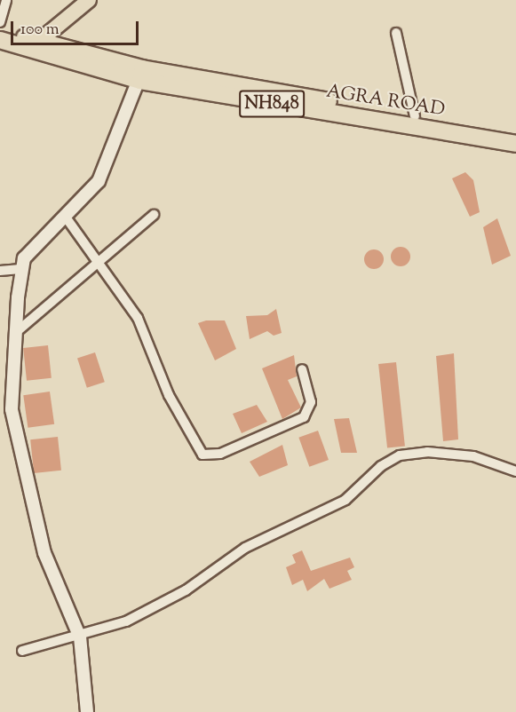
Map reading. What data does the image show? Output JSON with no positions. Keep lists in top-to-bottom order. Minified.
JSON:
{"streets":{"highway":["AGRA ROAD","NH848"]},"crossings":[["AGRA ROAD","NH848"]],"scale_bar":"100 m"}
